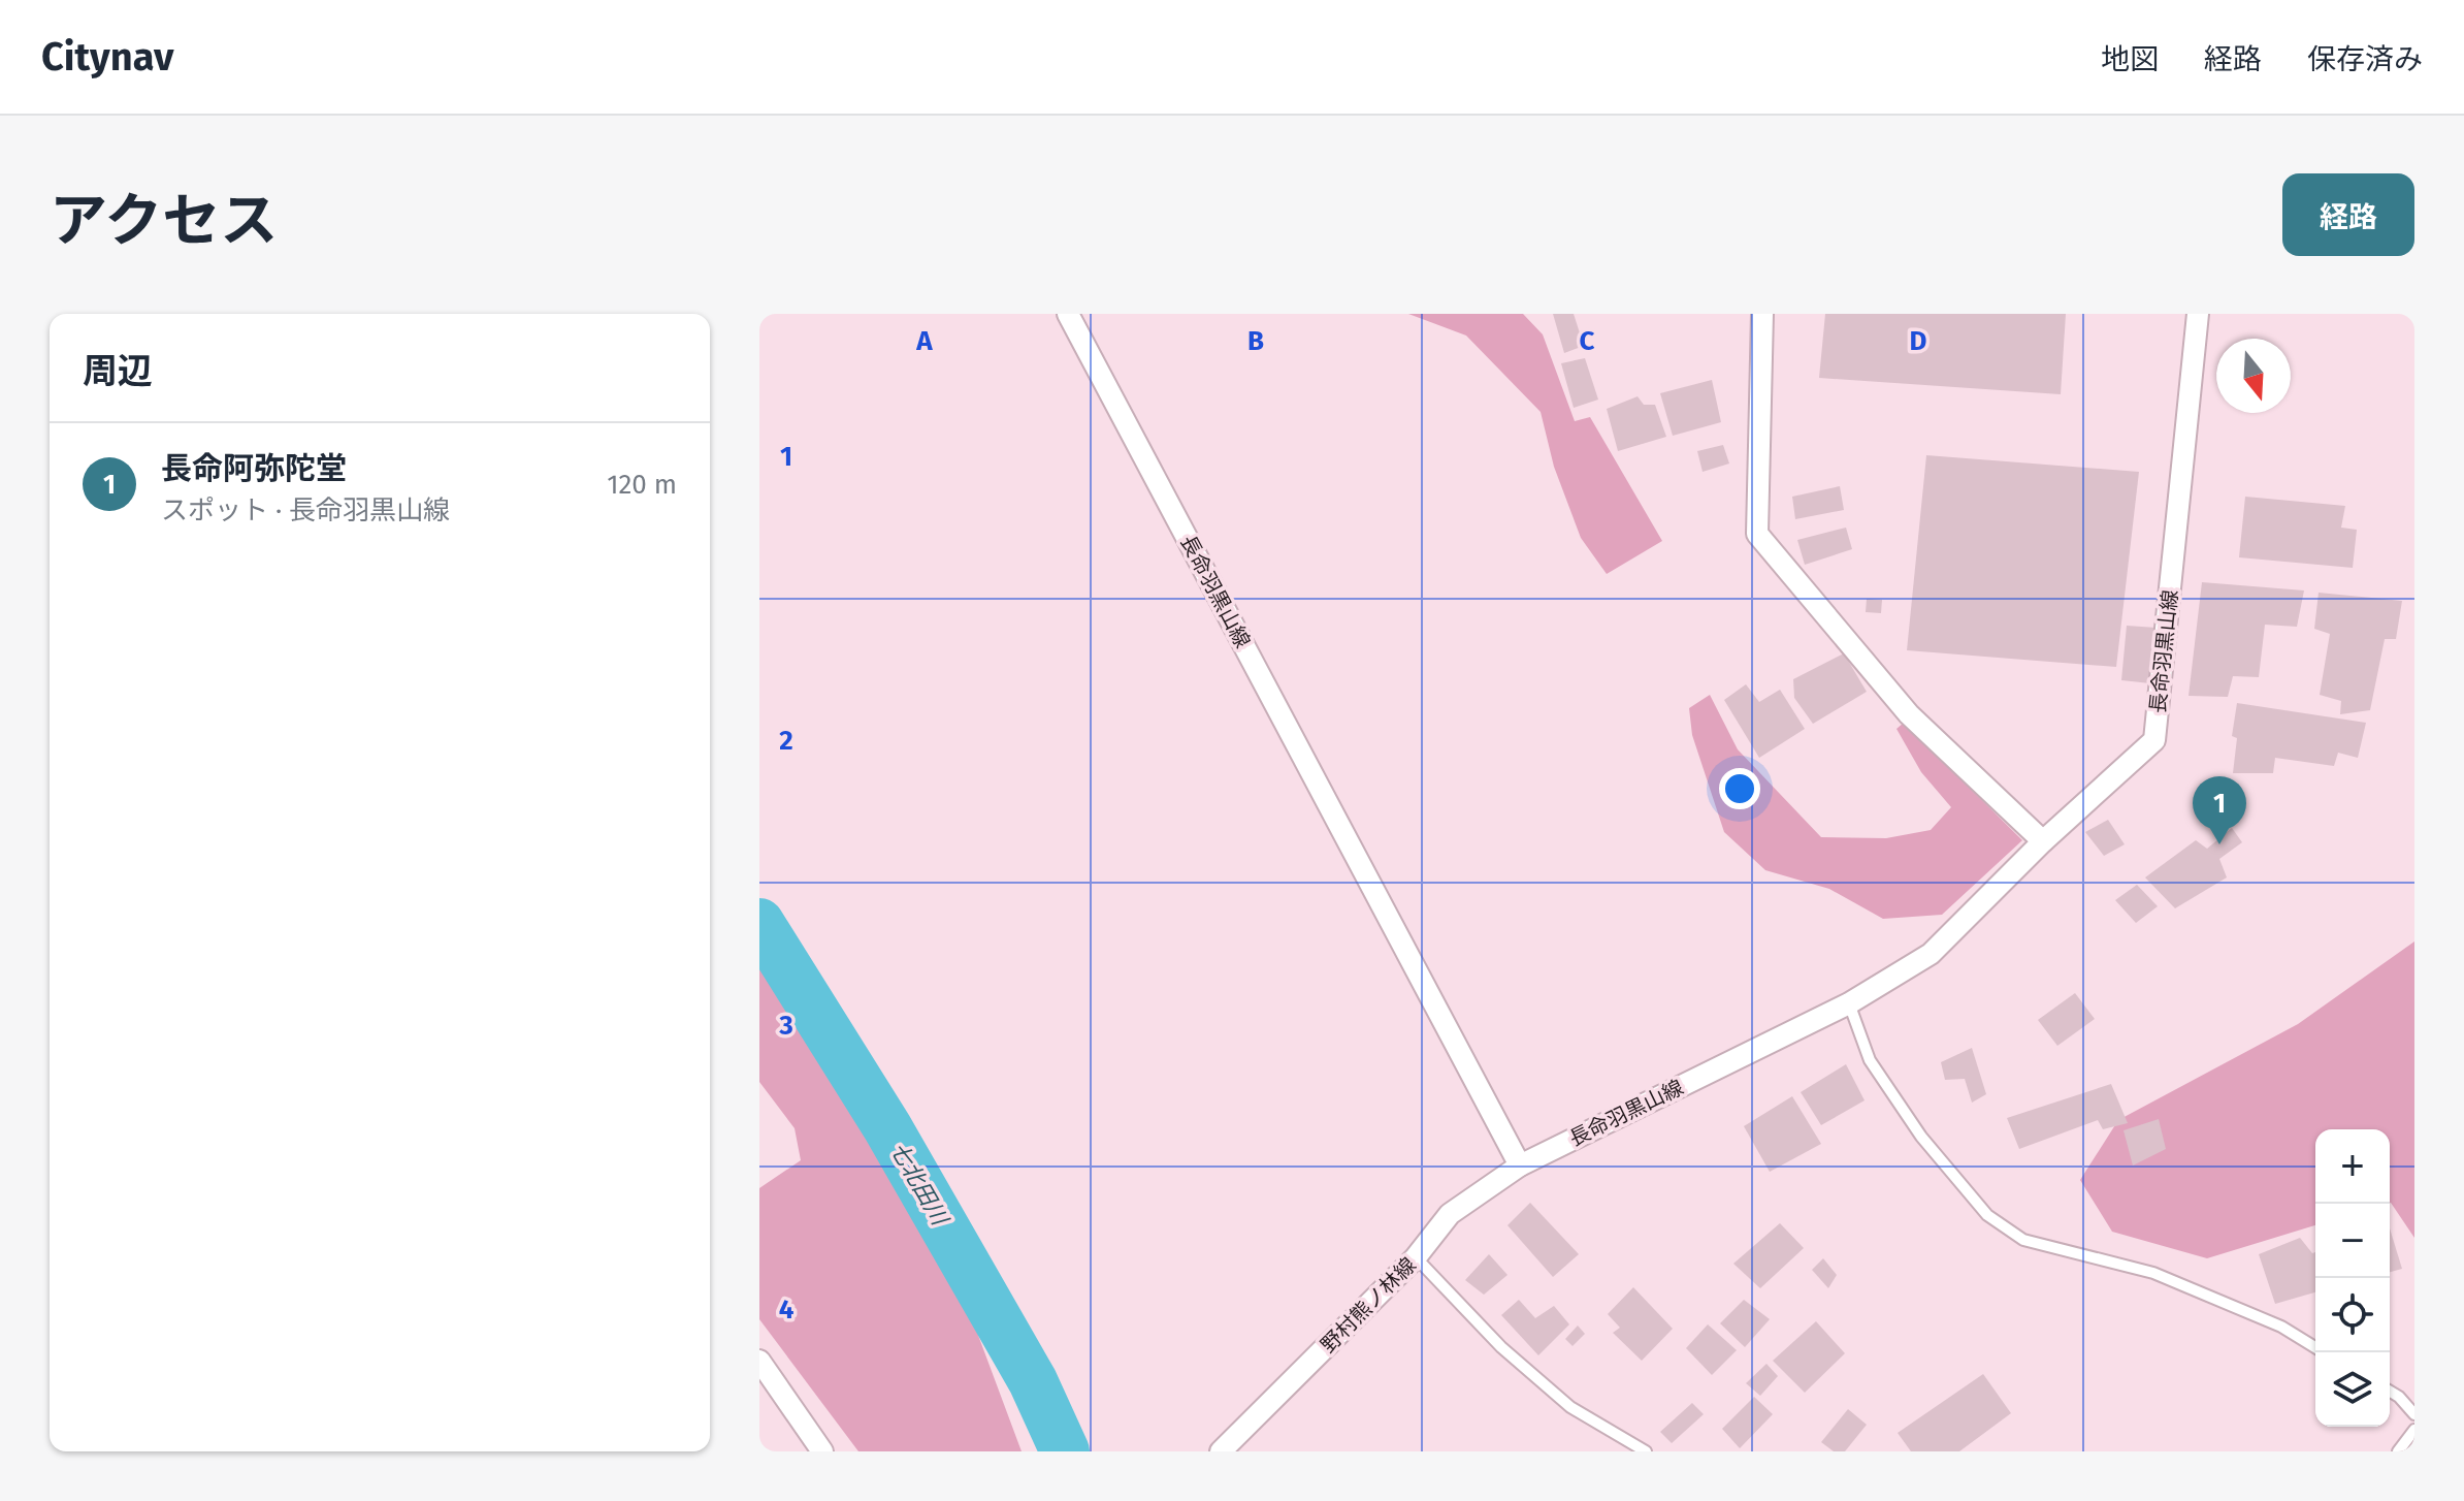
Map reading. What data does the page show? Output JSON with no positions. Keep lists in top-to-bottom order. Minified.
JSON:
{"streets":{"street":["長命羽黒山線","野村熊ノ林線"]},"crossings":[["長命羽黒山線","野村熊ノ林線"]],"water":["七北田川"],"north":"bottom","page":{"header":"Citynav","nav":["地図","経路","保存済み"],"title":"アクセス","buttons":"経路","heading":"周辺","list":[{"mark":"1","name":"長命阿弥陀堂","note":"スポット · 長命羽黒山線","value":"120 m"}],"pins":"1","map_buttons":["+","−"]},"grid":{"columns":["A","B","C","D"],"rows":["1","2","3","4"]}}
